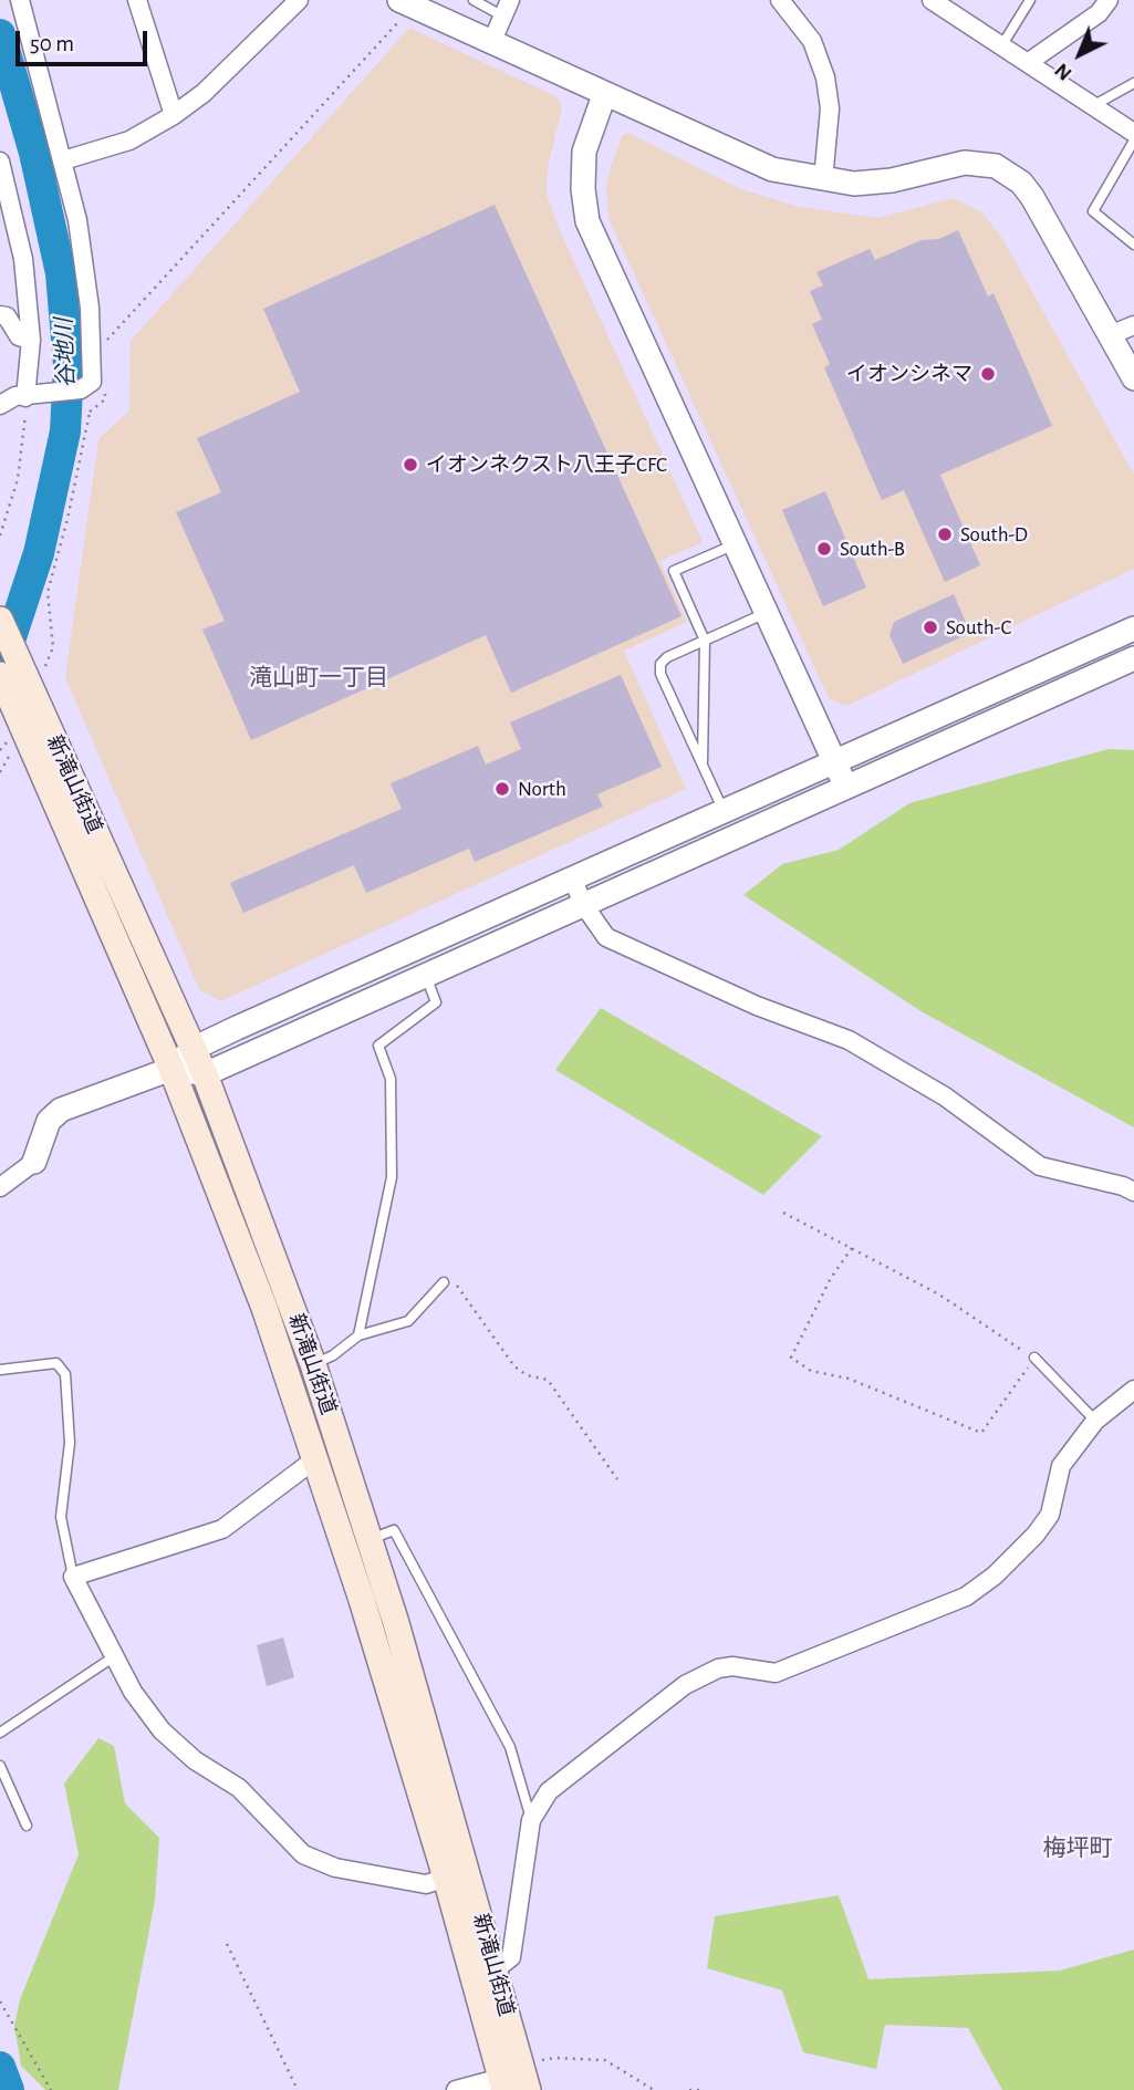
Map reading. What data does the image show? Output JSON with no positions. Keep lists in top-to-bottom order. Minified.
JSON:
{"streets":{"main road":["新滝山街道"]},"districts":["滝山町一丁目","梅坪町"],"water":["谷地川"],"places":["イオンシネマ","イオンネクスト八王子CFC","South-D","South-B","South-C","North"],"scale_bar":"50 m","north":"bottom left"}
